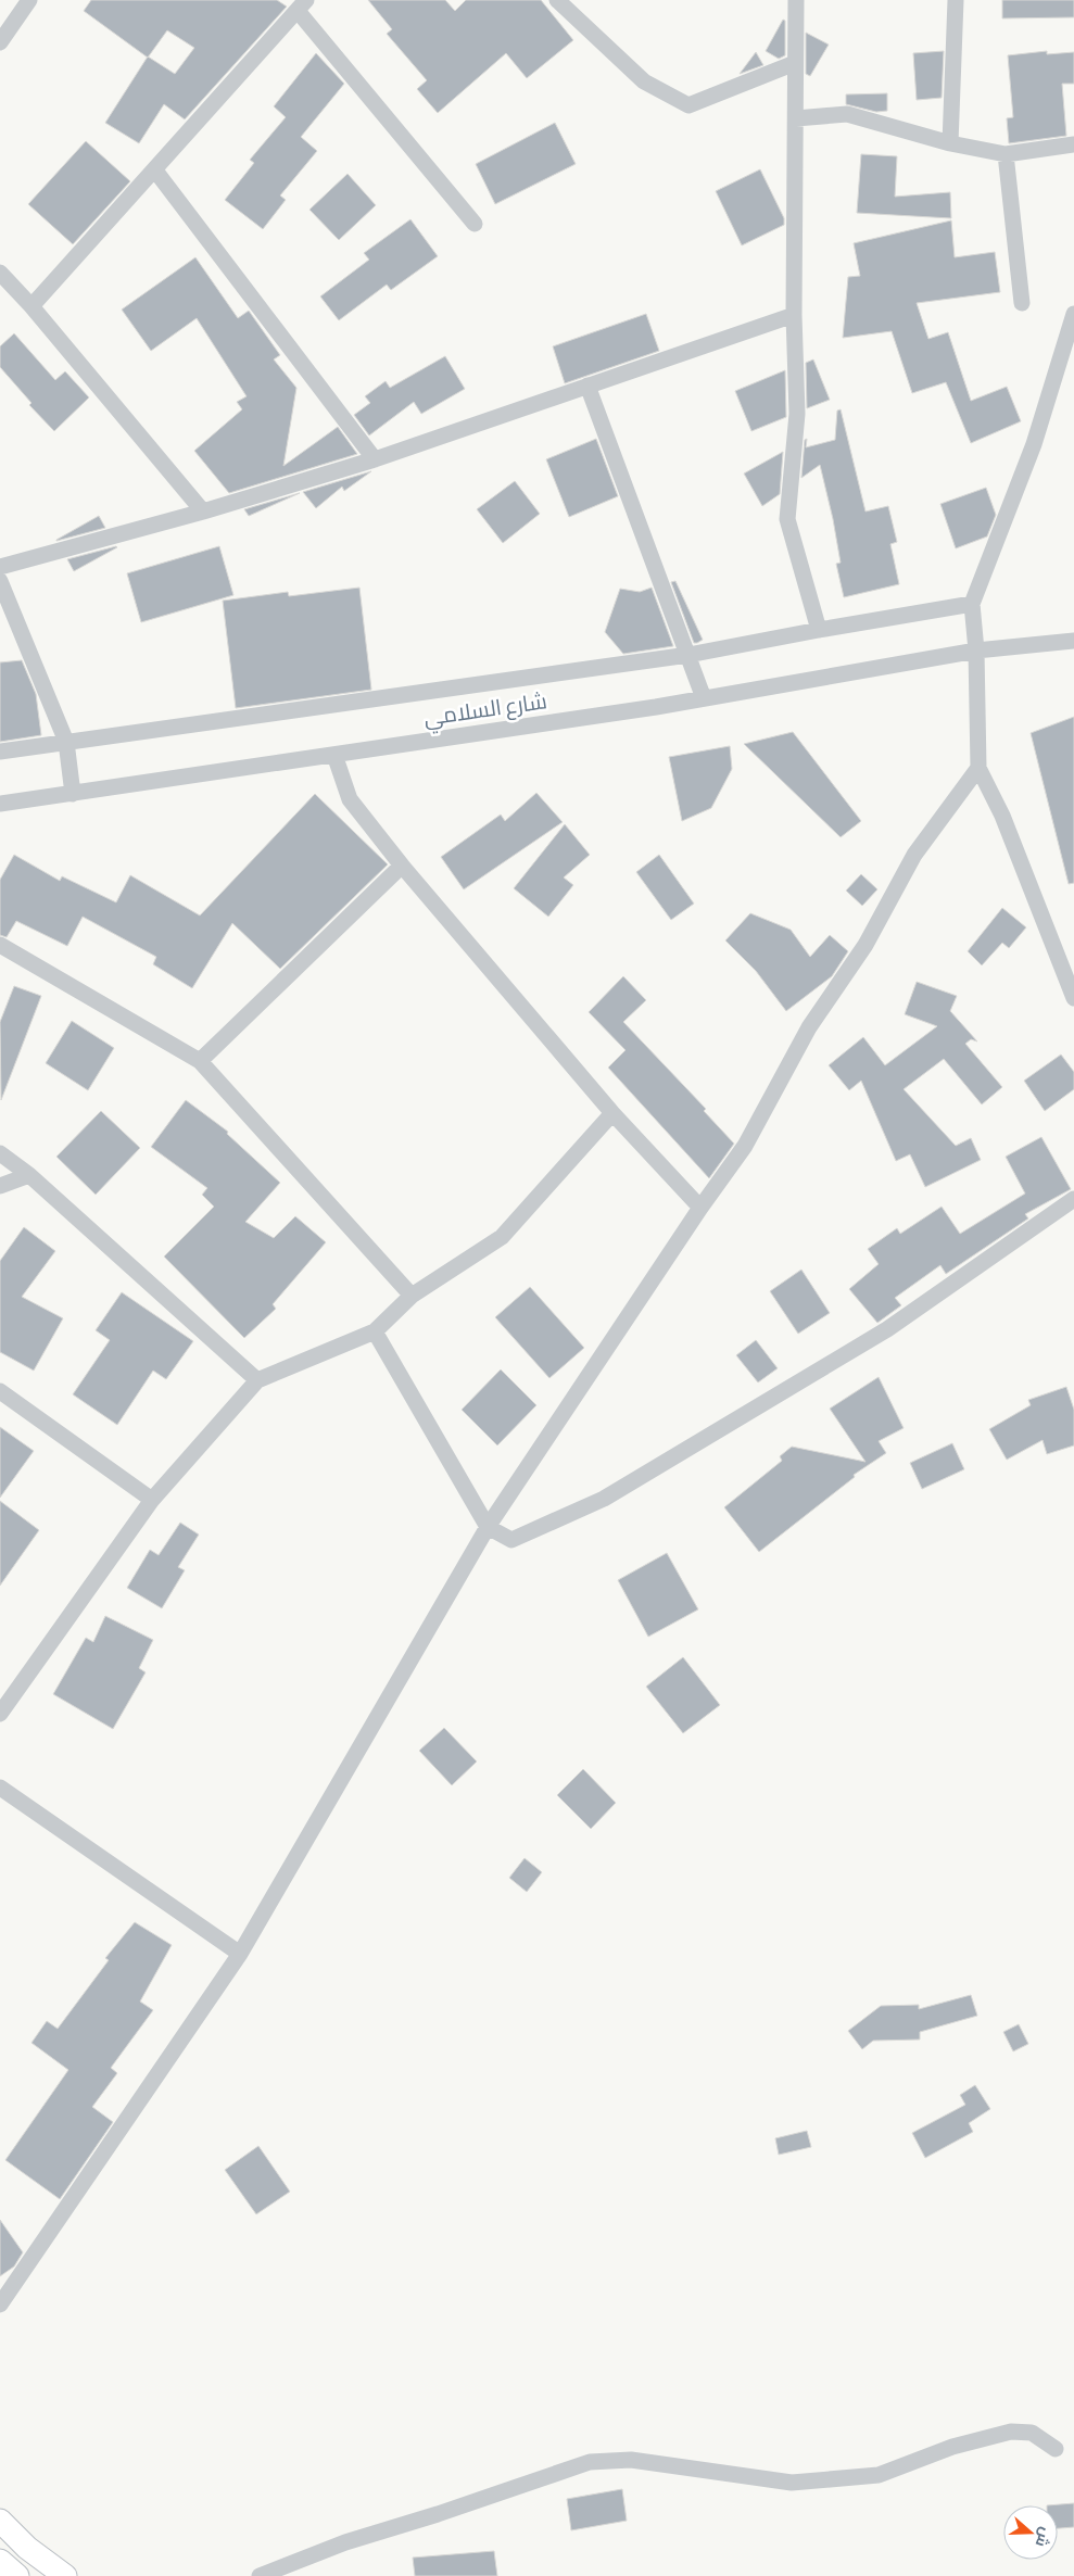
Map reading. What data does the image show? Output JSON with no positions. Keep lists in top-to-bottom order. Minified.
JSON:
{"streets":{"street":["شارع السلامي"]},"north":"right"}
